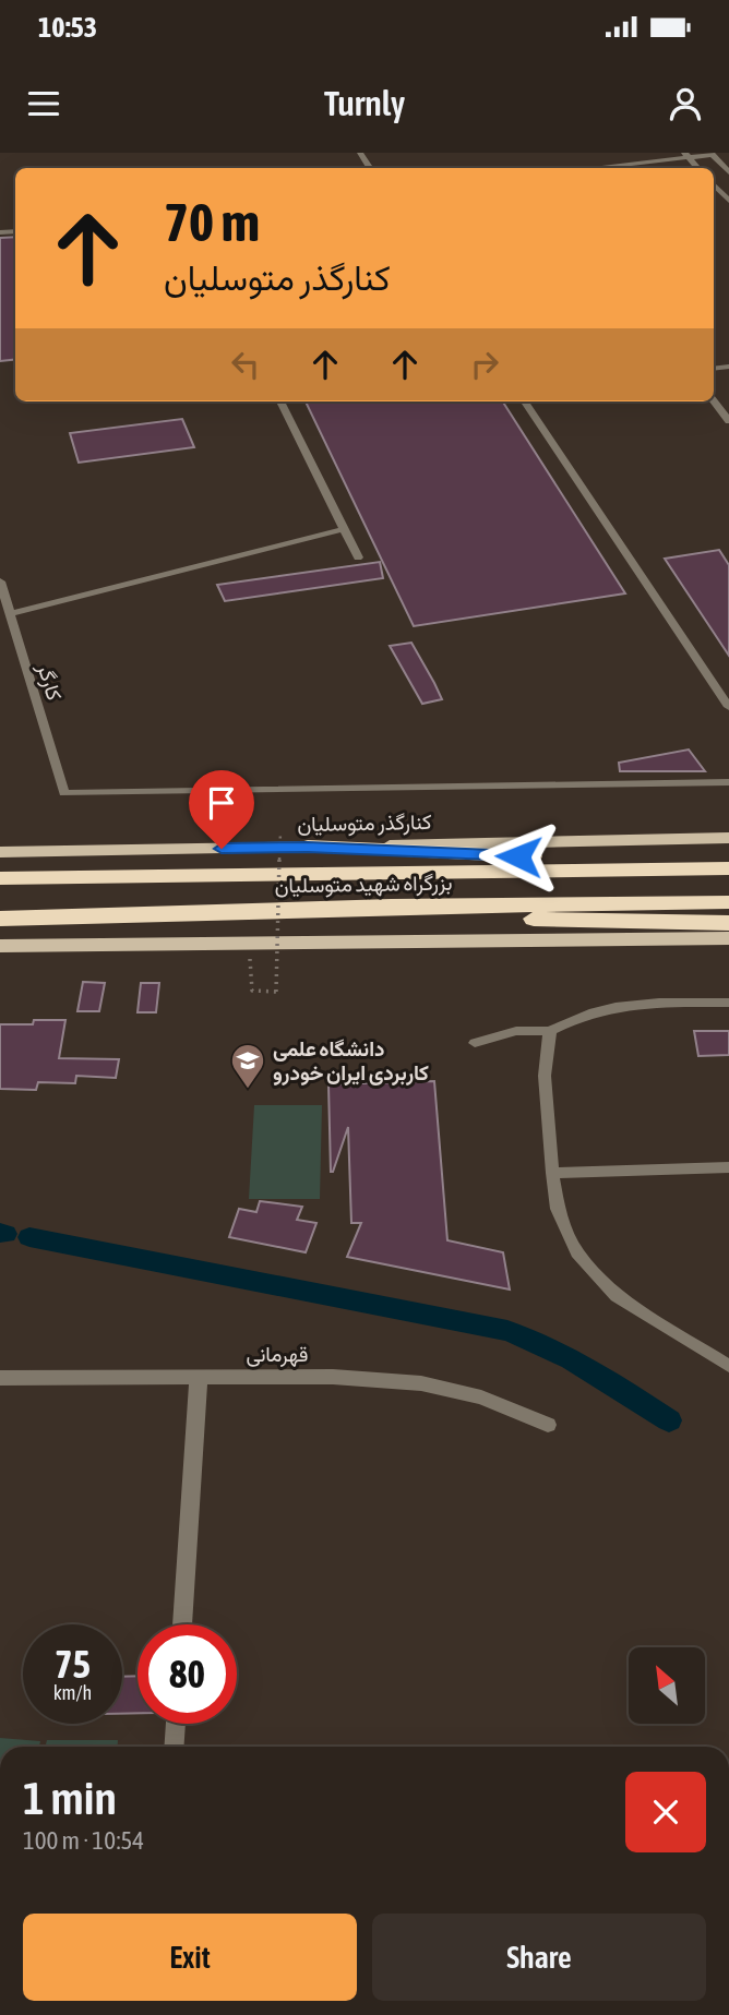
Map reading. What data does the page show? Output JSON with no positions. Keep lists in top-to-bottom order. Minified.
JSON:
{"streets":{"highway":["بزرگراه شهید متوسلیان"],"main road":["کنارگذر متوسلیان"],"street":["قهرمانی"],"lane":["کارگر"]},"places":{"school or university":["دانشگاه علمی کاربردی ایران خودرو"]},"north":"top left","page":{"status":"10:53","header":"Turnly","turn":["70 m","کنارگذر متوسلیان"],"speed":"75 km/h","limit":"80","heading":["1 min","100 m · 10:54"],"buttons":["Exit","Share"]}}
